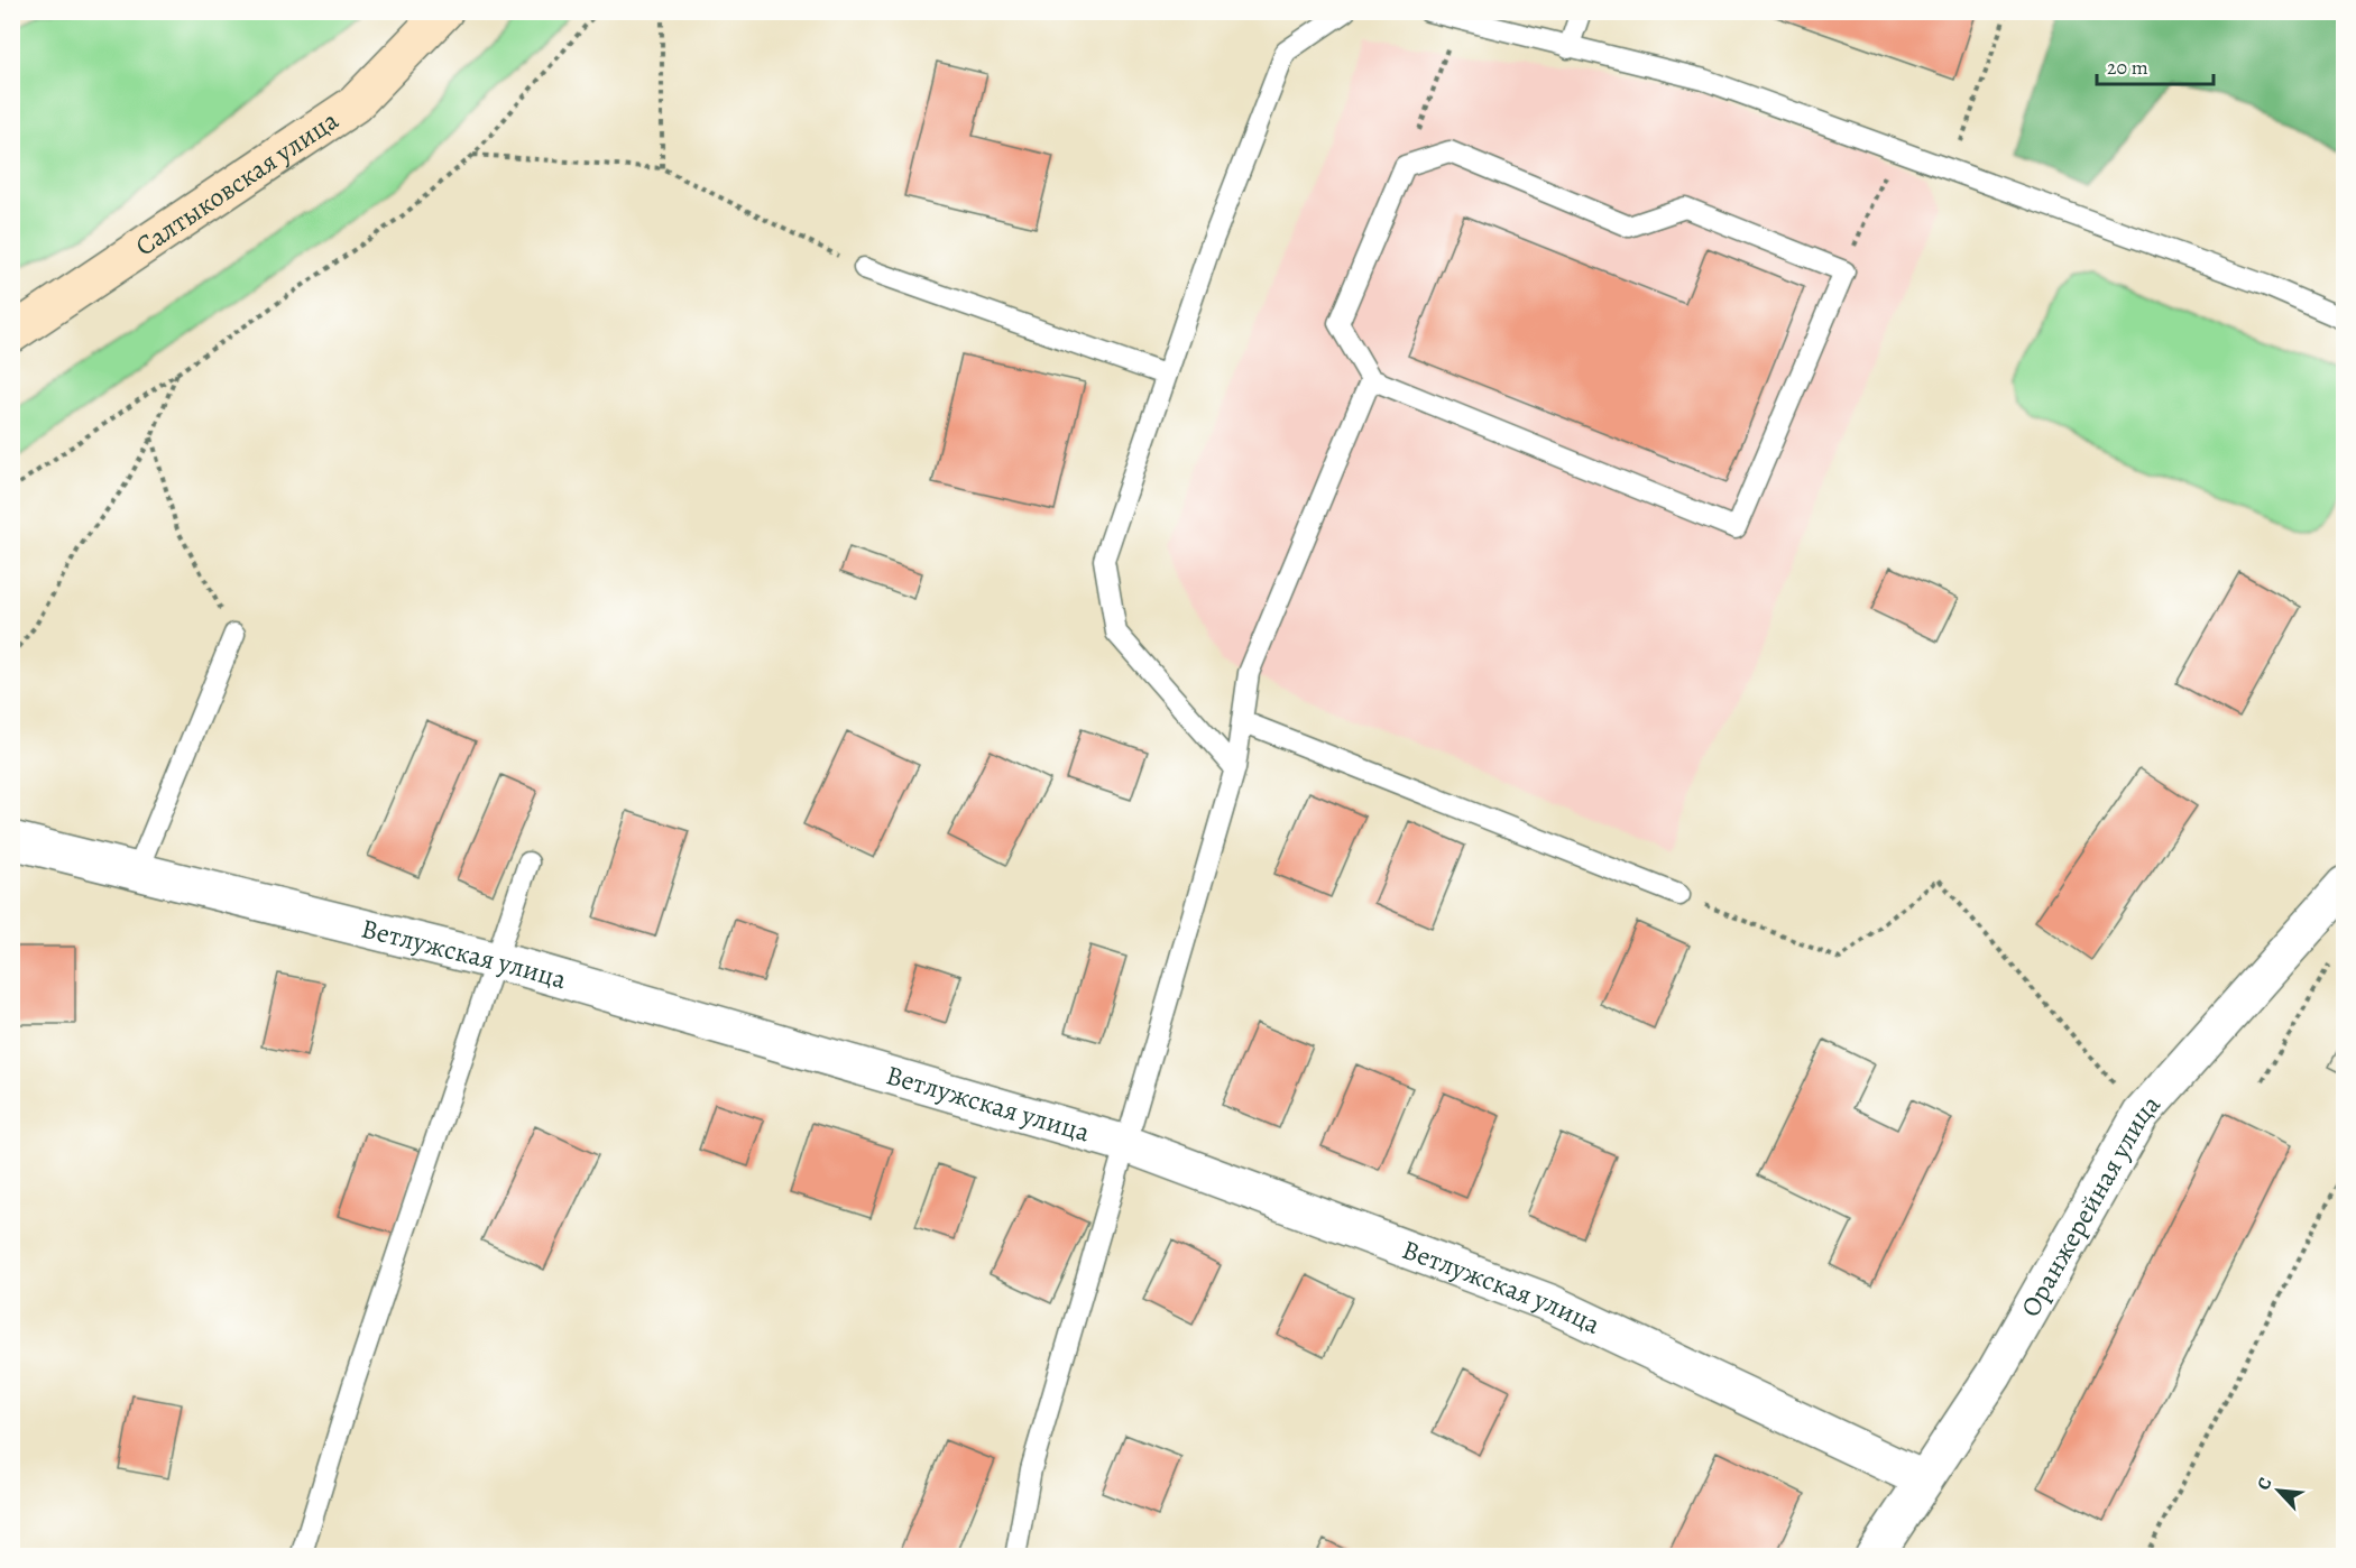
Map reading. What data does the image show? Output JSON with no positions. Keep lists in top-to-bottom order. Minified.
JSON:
{"streets":{"main road":["Салтыковская улица"],"street":["Ветлужская улица","Оранжерейная улица"]},"crossings":[["Ветлужская улица","Оранжерейная улица"]],"scale_bar":"20 m","north":"top left"}
